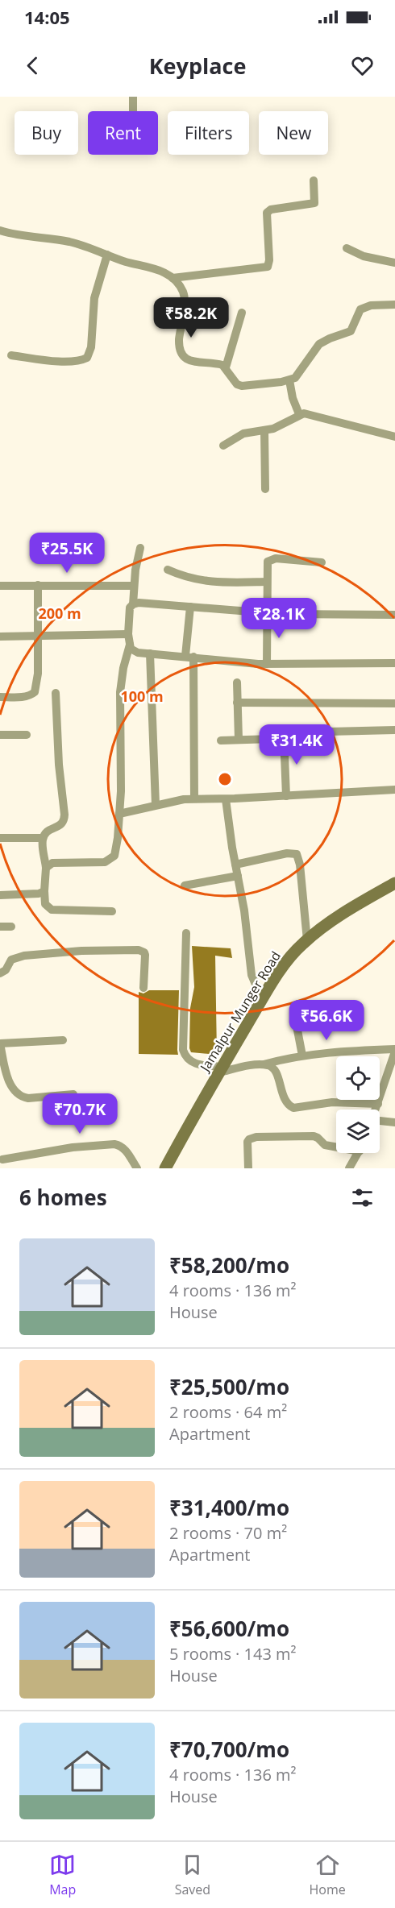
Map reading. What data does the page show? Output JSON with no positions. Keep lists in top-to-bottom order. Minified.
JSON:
{"streets":{"street":["Jamalpur Munger Road"]},"page":{"status":"14:05","header":"Keyplace","chip":["Buy","Rent","Filters","New"],"price":["₹58.2K","₹25.5K","₹28.1K","₹31.4K","₹56.6K","₹70.7K"],"heading":"6 homes","list":[{"name":"₹58,200/mo","note":"4 rooms · 136 m² · House"},{"name":"₹25,500/mo","note":"2 rooms · 64 m² · Apartment"},{"name":"₹31,400/mo","note":"2 rooms · 70 m² · Apartment"},{"name":"₹56,600/mo","note":"5 rooms · 143 m² · House"},{"name":"₹70,700/mo","note":"4 rooms · 136 m² · House"}],"tabs":["Map","Saved","Home"]},"rings":["200 m","100 m"]}
